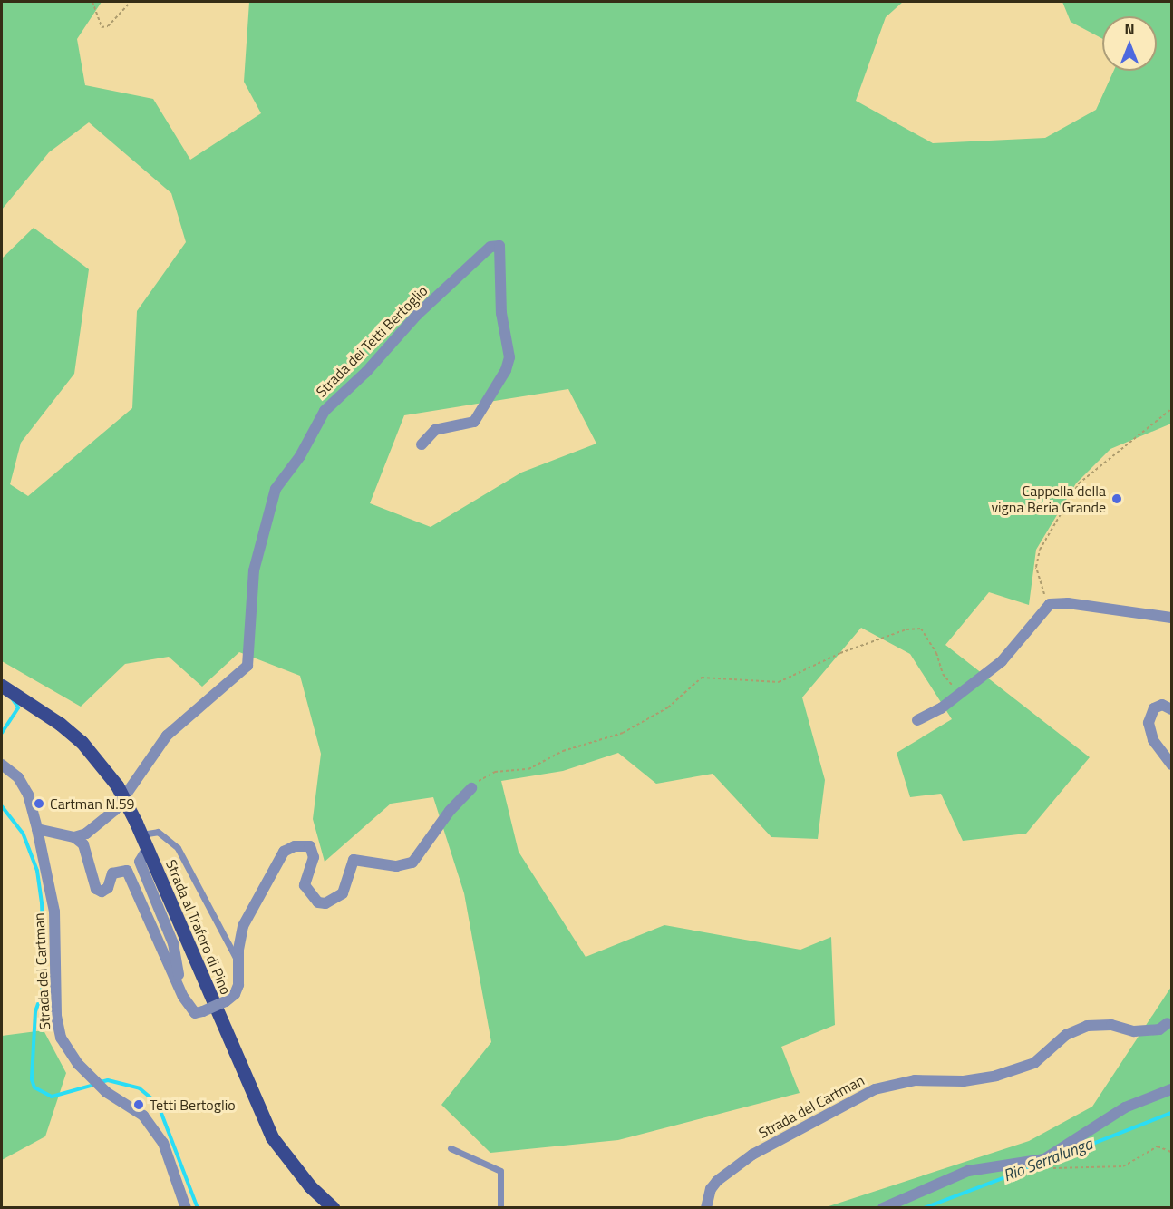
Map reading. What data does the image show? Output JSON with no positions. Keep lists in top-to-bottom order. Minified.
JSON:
{"streets":{"main road":["Strada al Traforo di Pino"],"street":["Strada dei Tetti Bertoglio","Strada del Cartman"]},"water":["Rio Serralunga"],"places":["Cappella della vigna Beria Grande","Cartman N.59","Tetti Bertoglio"],"north":"top"}
